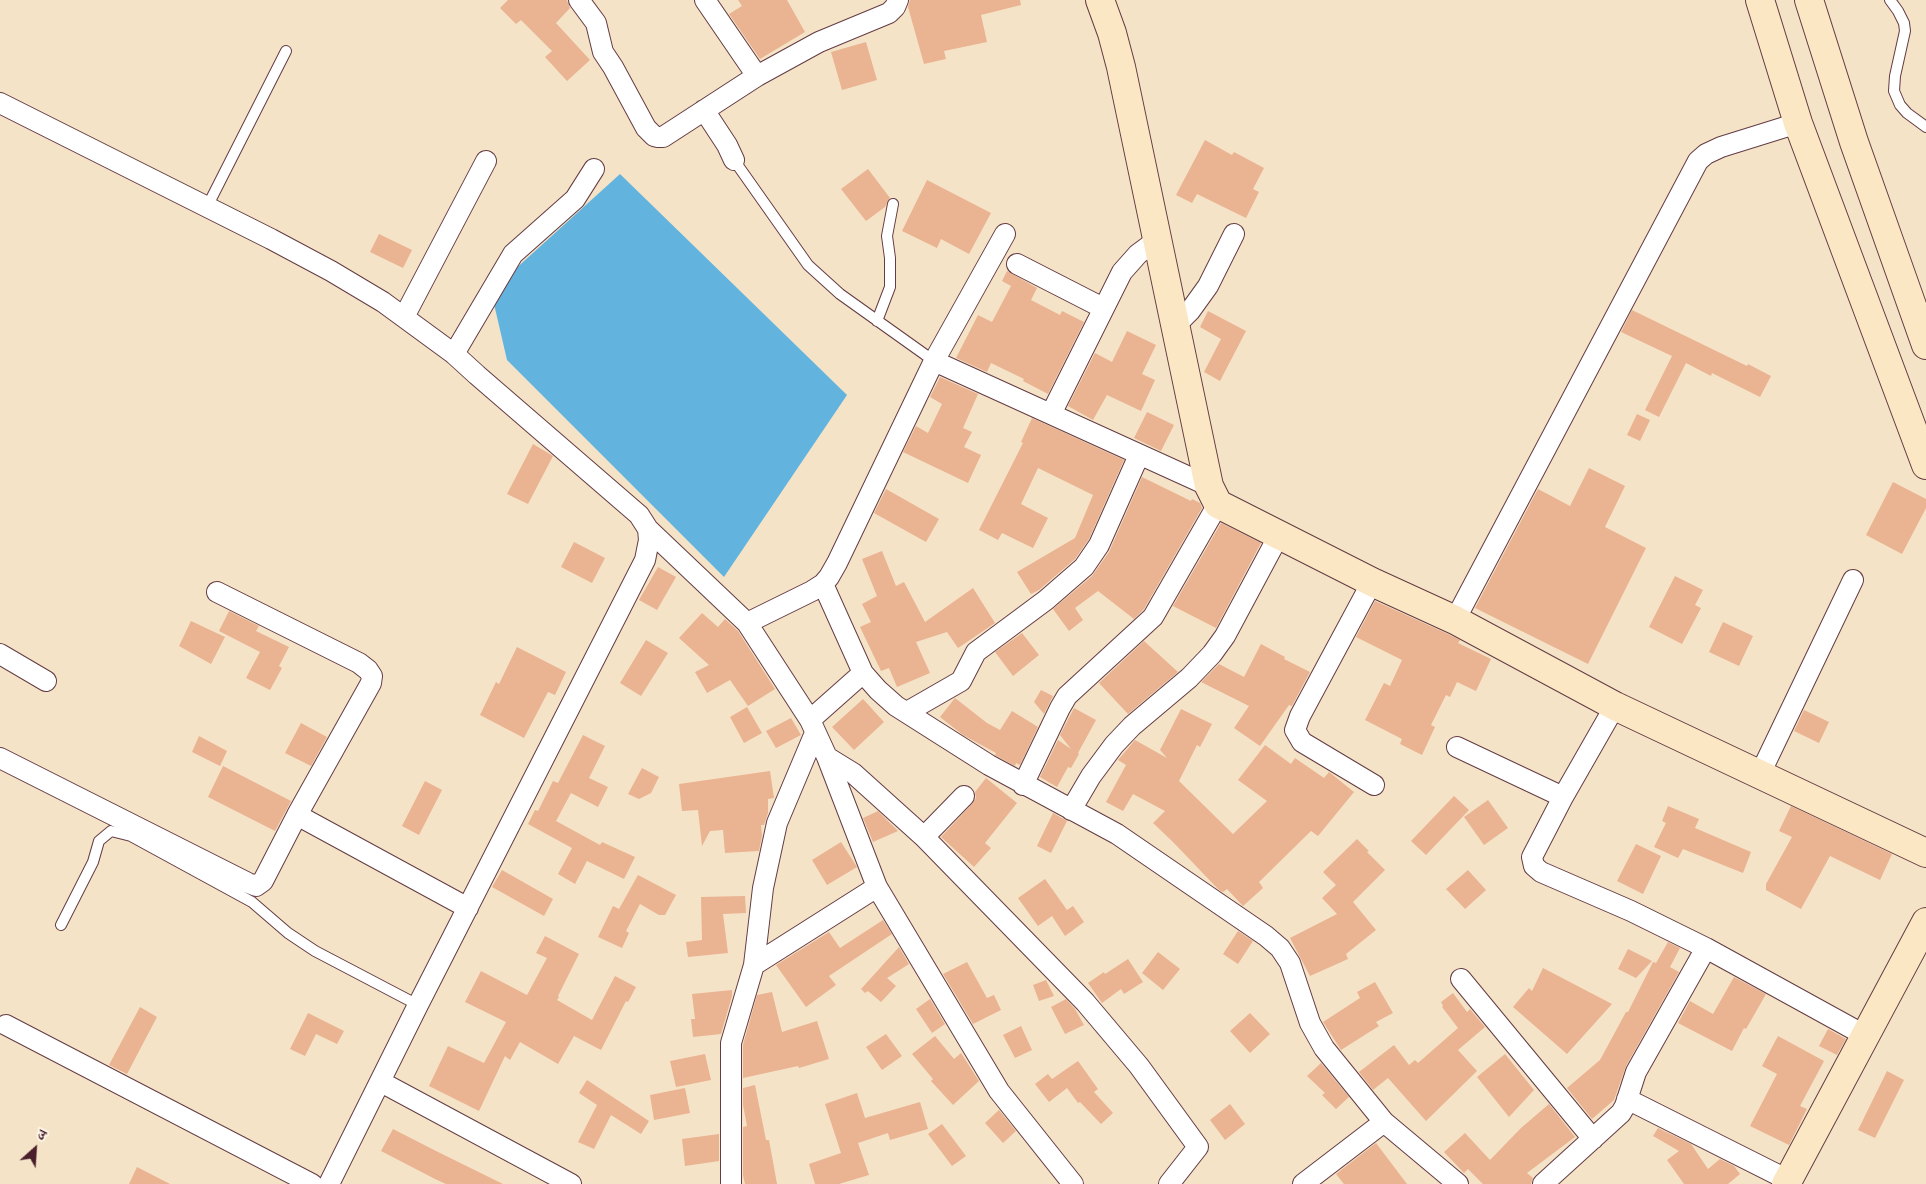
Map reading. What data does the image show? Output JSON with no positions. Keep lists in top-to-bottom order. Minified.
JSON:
{"north":"top right"}
